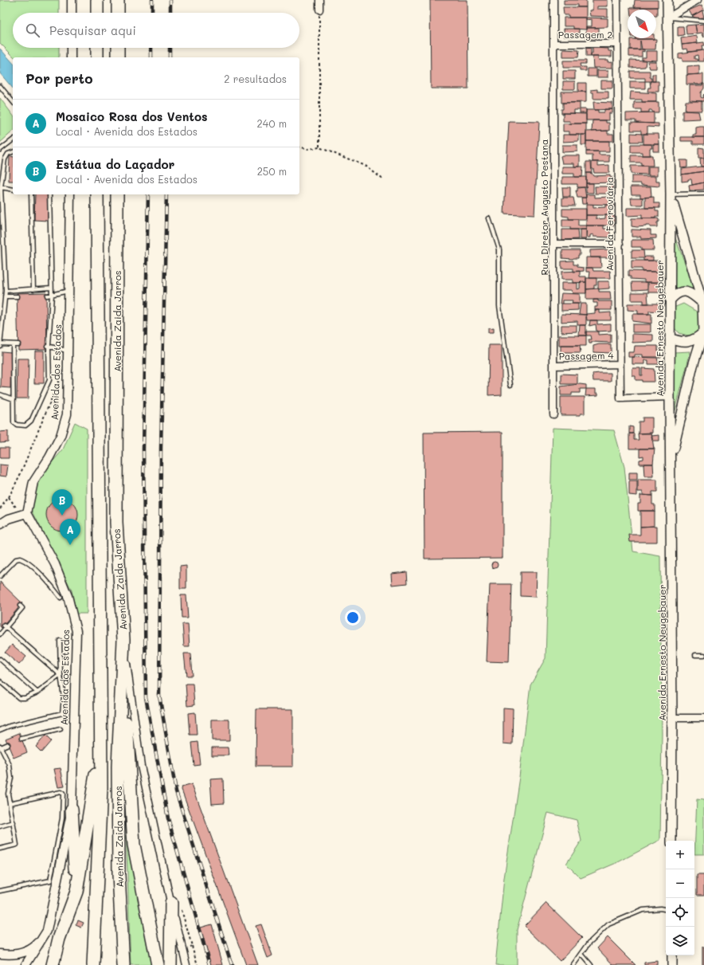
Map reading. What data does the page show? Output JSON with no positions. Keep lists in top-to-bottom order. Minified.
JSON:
{"streets":{"highway":["Avenida Zaida Jarros"],"main road":["Avenida Ernesto Neugebauer"],"street":["Passagem 2","Rua Diretor Augusto Pestana","Avenida Ferroviária","Passagem 4","Avenida dos Estados"]},"crossings":[["Passagem 2","Rua Diretor Augusto Pestana"],["Passagem 2","Avenida Ferroviária"],["Rua Diretor Augusto Pestana","Passagem 4"],["Avenida Ferroviária","Avenida Ernesto Neugebauer"],["Avenida Ferroviária","Passagem 4"]],"north":"bottom right","page":{"search":"Pesquisar aqui","heading":["Por perto","2 resultados"],"list":[{"mark":"A","name":"Mosaico Rosa dos Ventos","note":"Local · Avenida dos Estados","value":"240 m"},{"mark":"B","name":"Estátua do Laçador","note":"Local · Avenida dos Estados","value":"250 m"}],"pins":["B","A"],"map_buttons":["+","−"]}}
